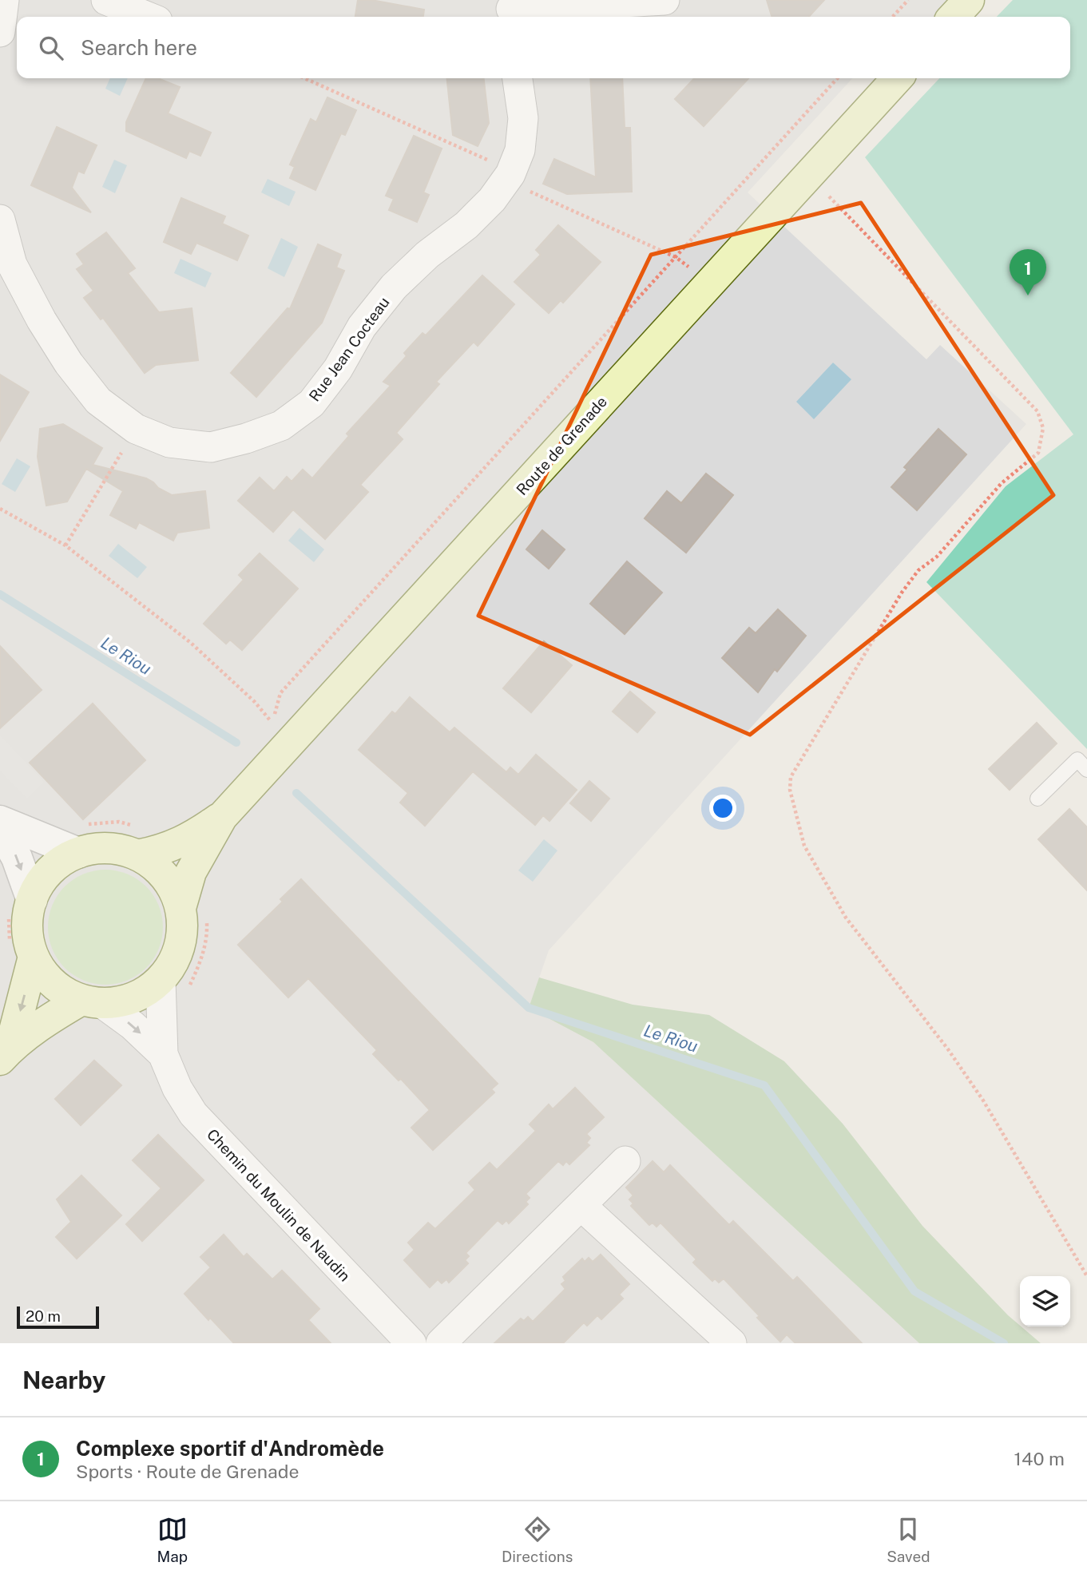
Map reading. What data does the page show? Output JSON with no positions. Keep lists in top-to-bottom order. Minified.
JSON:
{"streets":{"main road":["Route de Grenade"],"street":["Rue Jean Cocteau","Chemin du Moulin de Naudin"]},"water":["Le Riou"],"scale_bar":"20 m","page":{"search":"Search here","pins":"1","scale":"20 m","heading":"Nearby","list":[{"mark":"1","name":"Complexe sportif d'Andromède","note":"Sports · Route de Grenade","value":"140 m"}],"nav":["Map","Directions","Saved"]}}
